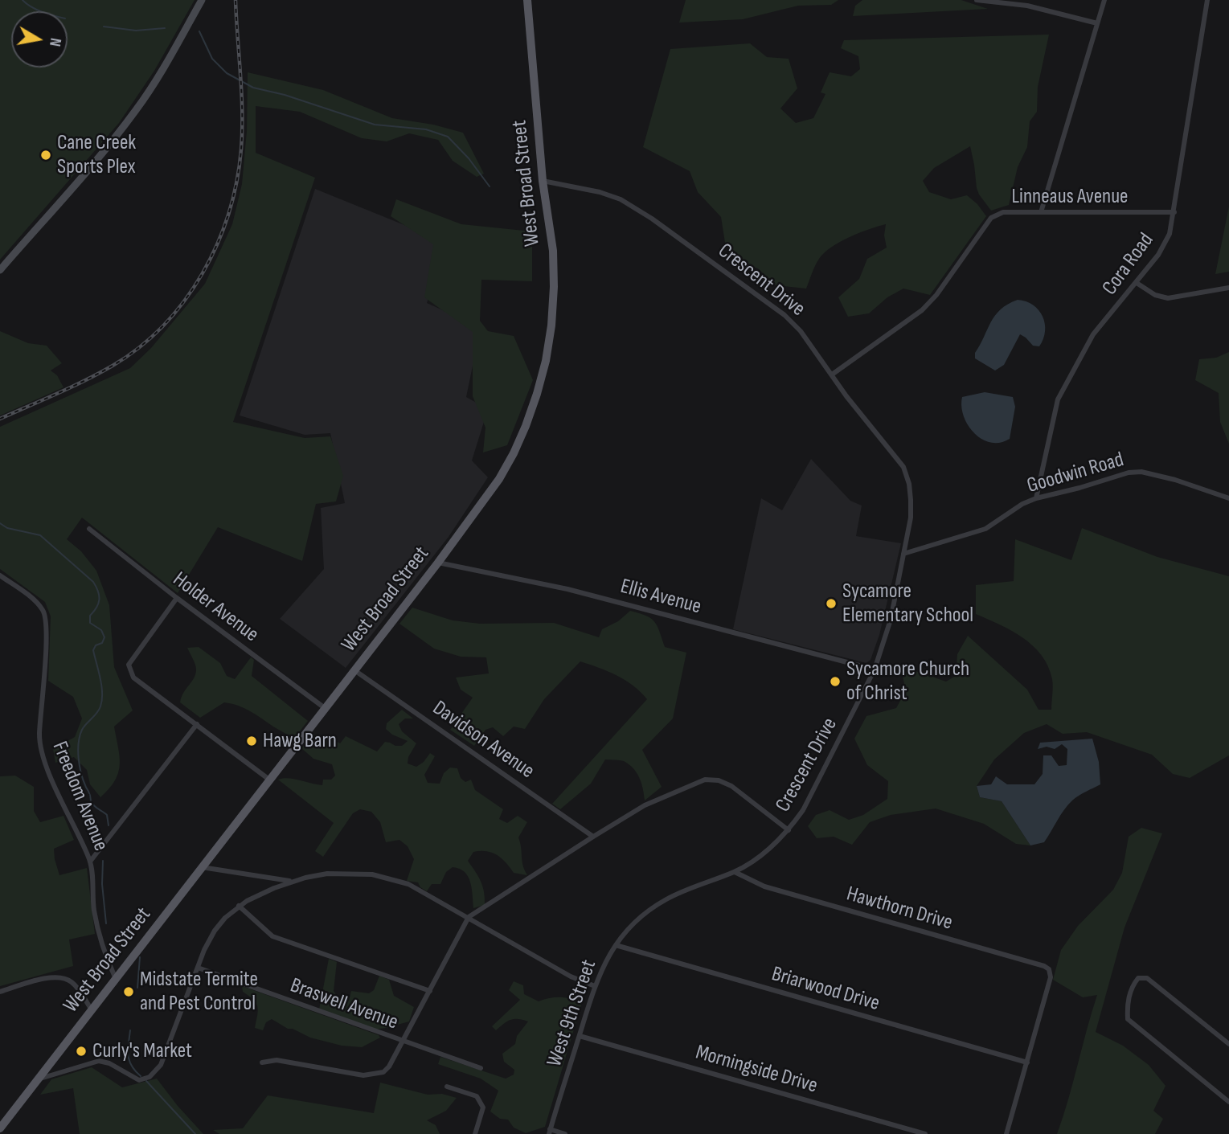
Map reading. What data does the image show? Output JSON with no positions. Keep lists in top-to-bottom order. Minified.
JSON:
{"streets":{"main road":["West Broad Street"],"street":["Linneaus Avenue","Cora Road","Crescent Drive","Goodwin Road","Ellis Avenue","Holder Avenue","Davidson Avenue","Freedom Avenue","Hawthorn Drive","Briarwood Drive","Braswell Avenue","West 9th Street","Morningside Drive"]},"crossings":[["West Broad Street","Crescent Drive"],["West Broad Street","Ellis Avenue"],["West Broad Street","Holder Avenue"],["West Broad Street","Davidson Avenue"],["West Broad Street","Freedom Avenue"],["Linneaus Avenue","Cora Road"],["Linneaus Avenue","Crescent Drive"],["Cora Road","Goodwin Road"],["Crescent Drive","Goodwin Road"],["Crescent Drive","Ellis Avenue"],["Crescent Drive","Davidson Avenue"],["Crescent Drive","West 9th Street"],["Hawthorn Drive","Briarwood Drive"],["Hawthorn Drive","West 9th Street"],["Briarwood Drive","West 9th Street"],["West 9th Street","Morningside Drive"]],"places":["Cane Creek Sports Plex","Sycamore Elementary School","Sycamore Church of Christ","Hawg Barn","Midstate Termite and Pest Control","Curly's Market"],"north":"right"}
